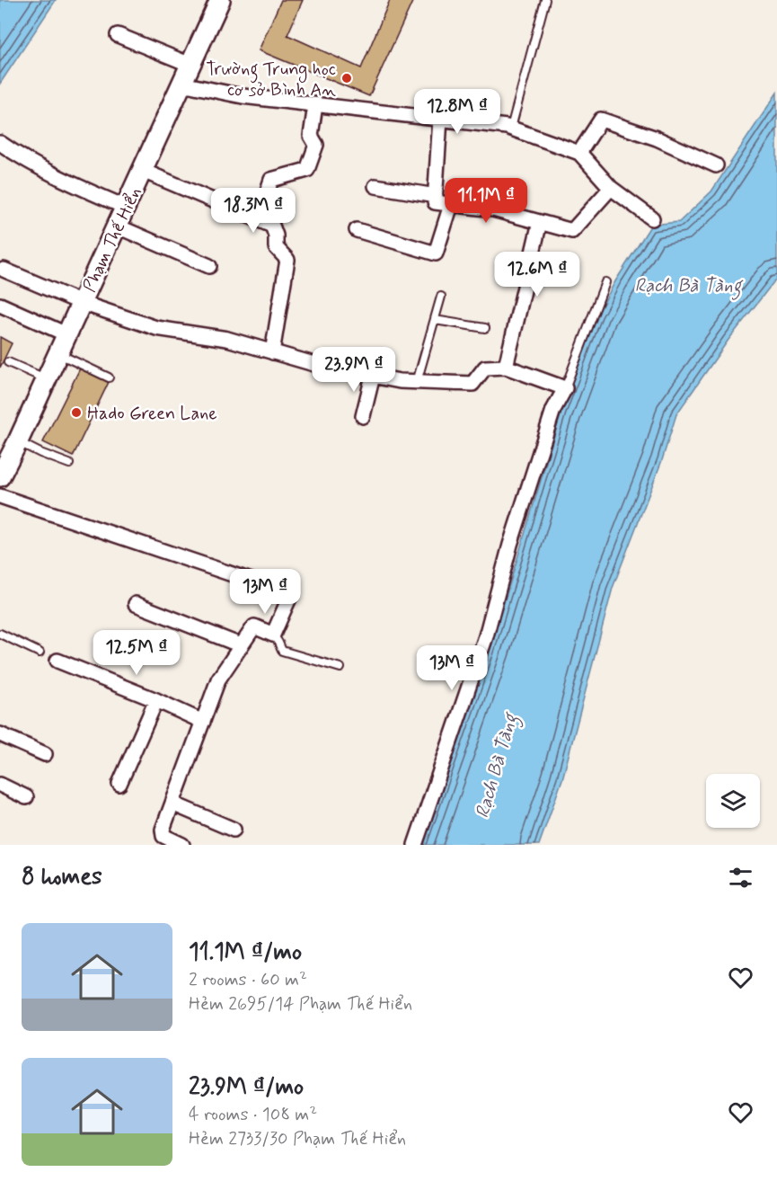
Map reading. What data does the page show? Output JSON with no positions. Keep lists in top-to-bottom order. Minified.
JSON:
{"streets":{"main road":["Phạm Thế Hiển"]},"water":["Rạch Bà Tàng"],"places":["Trường Trung học cơ sở Bình An","Hado Green Lane"],"page":{"price":["12.8M ₫","11.1M ₫","18.3M ₫","12.6M ₫","23.9M ₫","13M ₫","12.5M ₫","13M ₫"],"heading":"8 homes","list":[{"name":"11.1M ₫/mo","note":"2 rooms · 60 m² · Hẻm 2695/14 Phạm Thế Hiển"},{"name":"23.9M ₫/mo","note":"4 rooms · 108 m² · Hẻm 2733/30 Phạm Thế Hiển"}]}}
